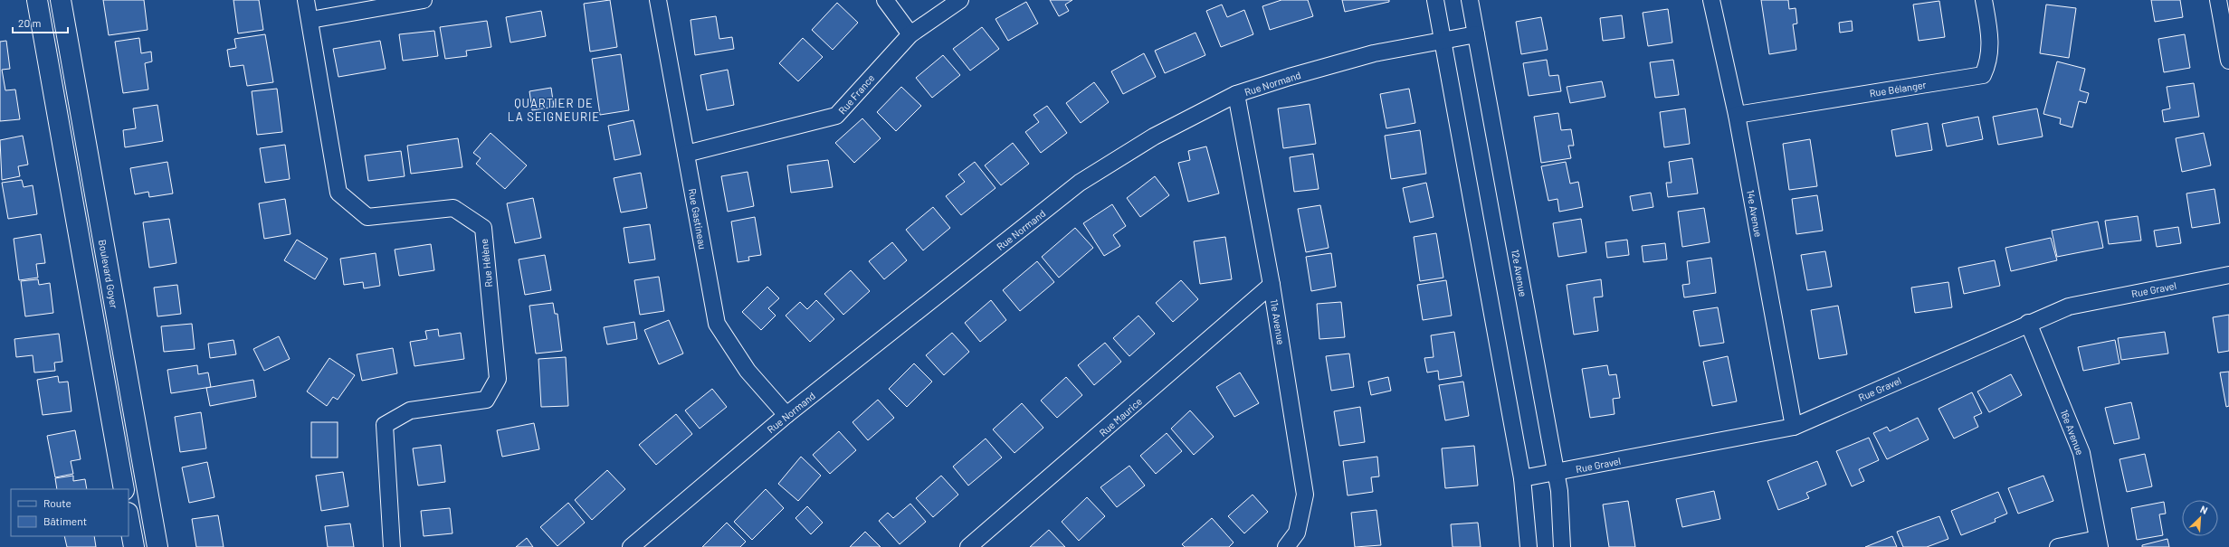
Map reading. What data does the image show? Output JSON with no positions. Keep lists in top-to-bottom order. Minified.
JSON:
{"streets":{"street":["Rue Normand","Rue Bélanger","Rue France","14e Avenue","Rue Gastineau","Rue Hélène","12e Avenue","Boulevard Goyer","Rue Gravel","11e Avenue","Rue Maurice","16e Avenue"]},"crossings":[["Rue Normand","Rue Gastineau"],["Rue Normand","12e Avenue"],["Rue Normand","11e Avenue"],["Rue Bélanger","14e Avenue"],["Rue France","Rue Gastineau"],["14e Avenue","Rue Gravel"],["12e Avenue","Rue Gravel"],["Rue Gravel","16e Avenue"],["11e Avenue","Rue Maurice"]],"districts":["QUARTIER DE LA SEIGNEURIE"],"legend":["Route","Bâtiment"],"scale_bar":"20 m","north":"top right"}
